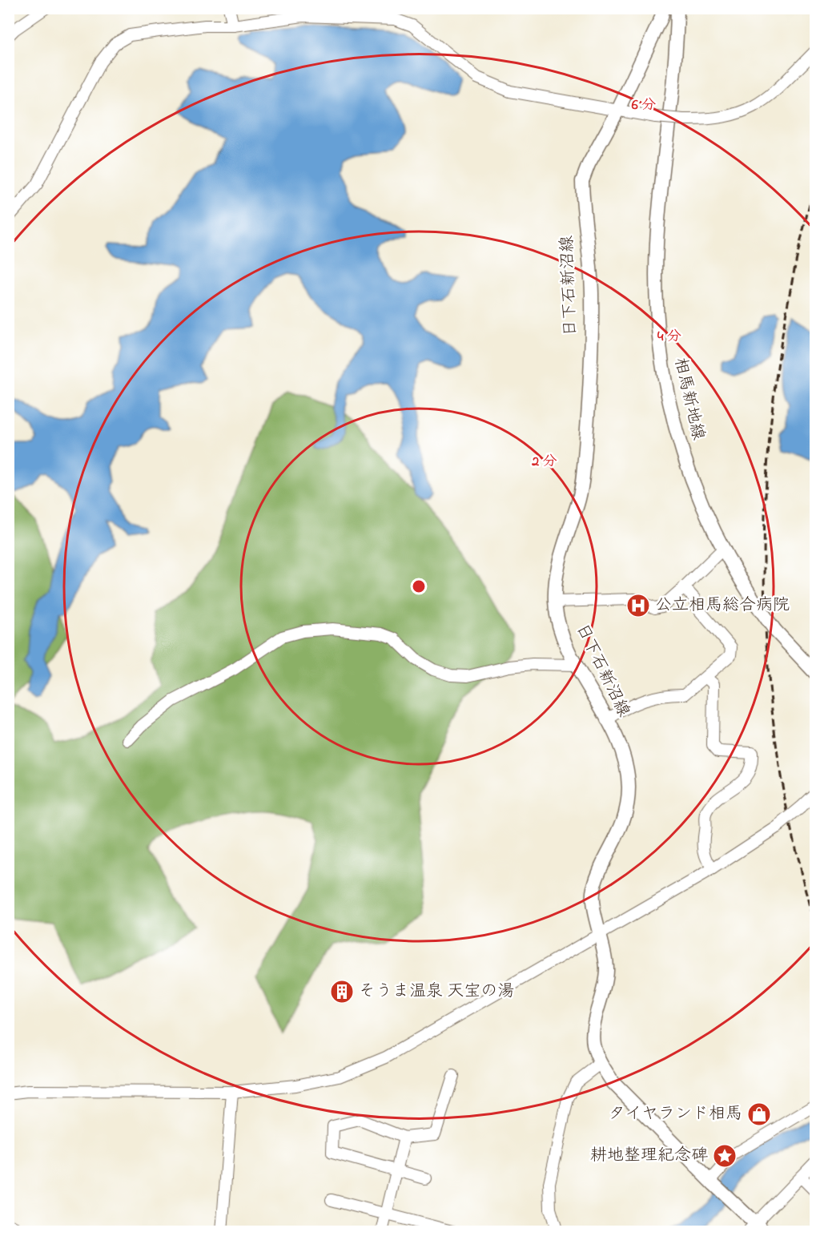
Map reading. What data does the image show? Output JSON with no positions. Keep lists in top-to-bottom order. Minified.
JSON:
{"streets":{"main road":["日下石新沼線","相馬新地線"]},"places":{"hospital":["公立相馬総合病院"],"building":["そうま温泉 天宝の湯"],"shop":["タイヤランド相馬"],"place":["耕地整理紀念碑"]},"rings":["6 分","4 分","2 分"]}
